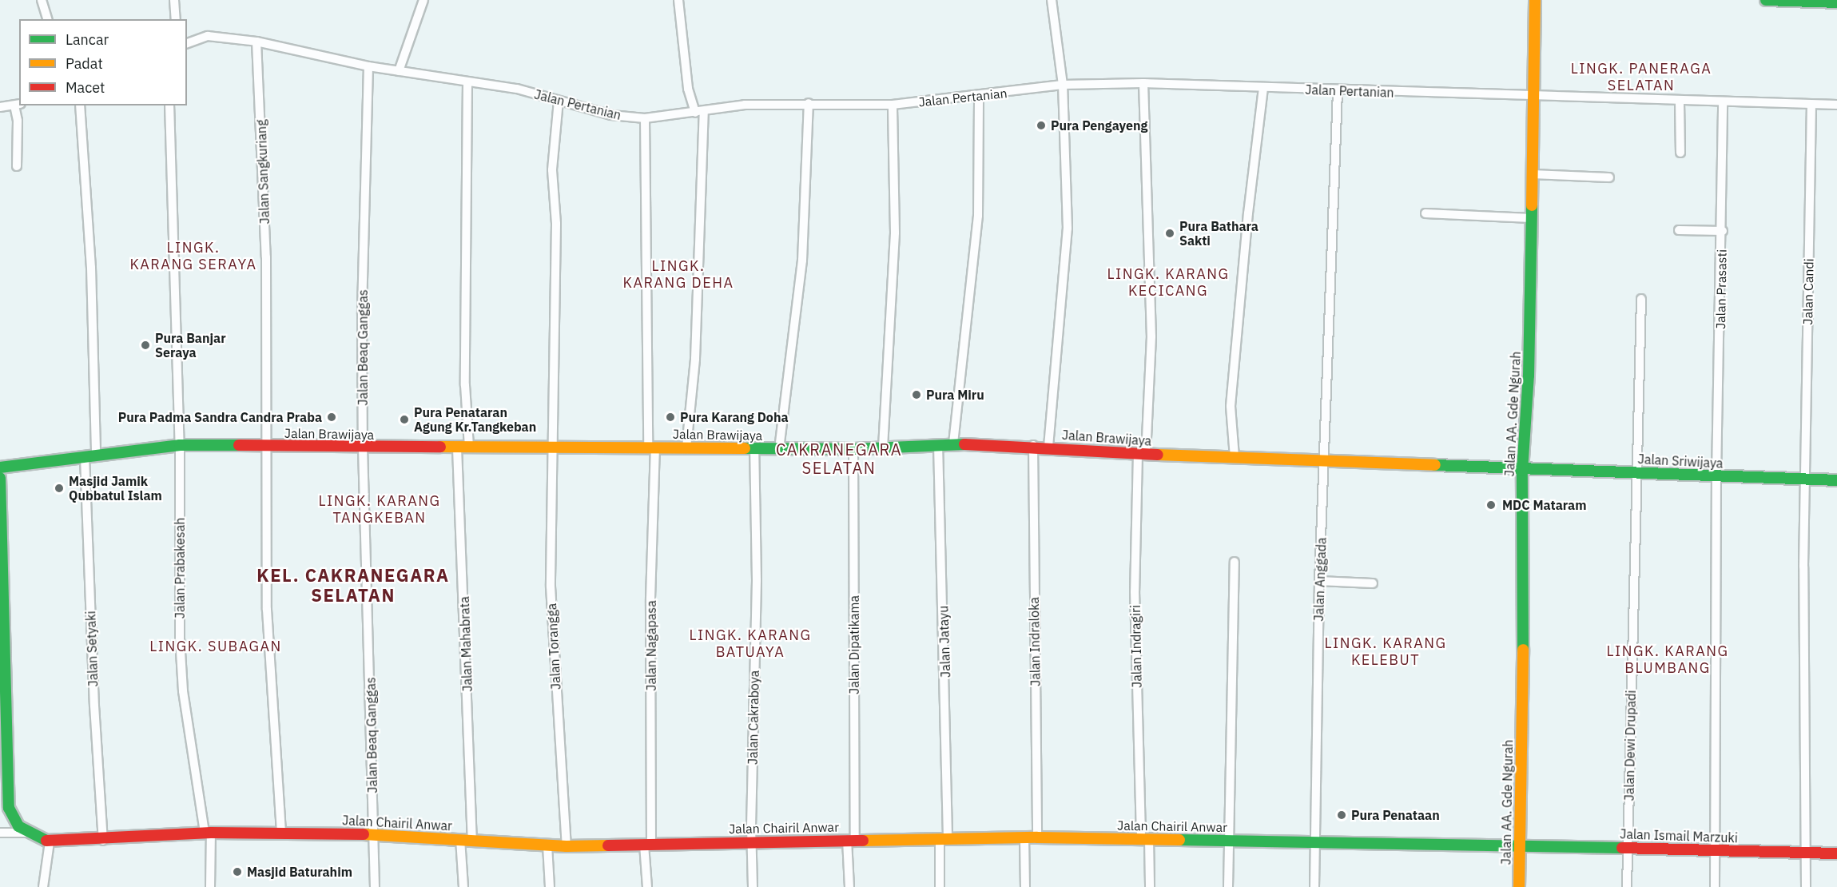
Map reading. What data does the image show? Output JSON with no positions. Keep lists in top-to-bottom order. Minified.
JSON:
{"streets":{"main road":["Jalan AA. Gde Ngurah","Jalan Brawijaya","Jalan Sriwijaya","Jalan Chairil Anwar","Jalan Ismail Marzuki"],"street":["Jalan Pertanian","Jalan Sangkuriang","Jalan Prasasti","Jalan Candi","Jalan Beaq Ganggas","Jalan Prabakesah","Jalan Anggada","Jalan Jatayu","Jalan Indraloka","Jalan Mahabrata","Jalan Dipatikama","Jalan Nagapasa","Jalan Torangga","Jalan Indragiri","Jalan Setyaki","Jalan Cakraboya","Jalan Dewi Drupadi"]},"crossings":[["Jalan Pertanian","Jalan Sangkuriang"],["Jalan Pertanian","Jalan Prasasti"],["Jalan Pertanian","Jalan Candi"],["Jalan Pertanian","Jalan Beaq Ganggas"],["Jalan Pertanian","Jalan AA. Gde Ngurah"],["Jalan Pertanian","Jalan Anggada"],["Jalan Pertanian","Jalan Nagapasa"],["Jalan Pertanian","Jalan Torangga"],["Jalan Pertanian","Jalan Indragiri"],["Jalan Sangkuriang","Jalan Brawijaya"],["Jalan Prasasti","Jalan Sriwijaya"],["Jalan Prasasti","Jalan Ismail Marzuki"],["Jalan Candi","Jalan Sriwijaya"],["Jalan Candi","Jalan Ismail Marzuki"],["Jalan Beaq Ganggas","Jalan Brawijaya"],["Jalan Beaq Ganggas","Jalan Chairil Anwar"],["Jalan AA. Gde Ngurah","Jalan Brawijaya"],["Jalan AA. Gde Ngurah","Jalan Sriwijaya"],["Jalan AA. Gde Ngurah","Jalan Chairil Anwar"],["Jalan AA. Gde Ngurah","Jalan Ismail Marzuki"],["Jalan Brawijaya","Jalan Sriwijaya"],["Jalan Brawijaya","Jalan Prabakesah"],["Jalan Brawijaya","Jalan Anggada"],["Jalan Brawijaya","Jalan Jatayu"],["Jalan Brawijaya","Jalan Indraloka"],["Jalan Brawijaya","Jalan Mahabrata"],["Jalan Brawijaya","Jalan Dipatikama"],["Jalan Brawijaya","Jalan Nagapasa"],["Jalan Brawijaya","Jalan Torangga"],["Jalan Brawijaya","Jalan Indragiri"],["Jalan Brawijaya","Jalan Setyaki"],["Jalan Brawijaya","Jalan Cakraboya"],["Jalan Sriwijaya","Jalan Dewi Drupadi"],["Jalan Prabakesah","Jalan Chairil Anwar"],["Jalan Anggada","Jalan Chairil Anwar"],["Jalan Jatayu","Jalan Chairil Anwar"],["Jalan Indraloka","Jalan Chairil Anwar"],["Jalan Mahabrata","Jalan Chairil Anwar"],["Jalan Dipatikama","Jalan Chairil Anwar"],["Jalan Nagapasa","Jalan Chairil Anwar"],["Jalan Torangga","Jalan Chairil Anwar"],["Jalan Indragiri","Jalan Chairil Anwar"],["Jalan Setyaki","Jalan Chairil Anwar"],["Jalan Cakraboya","Jalan Chairil Anwar"],["Jalan Dewi Drupadi","Jalan Ismail Marzuki"],["Jalan Chairil Anwar","Jalan Ismail Marzuki"]],"districts":["LINGK. PANERAGA SELATAN","LINGK. KARANG SERAYA","LINGK. KARANG DEHA","LINGK. KARANG KECICANG","CAKRANEGARA SELATAN","LINGK. KARANG TANGKEBAN","KEL. CAKRANEGARA SELATAN","LINGK. KARANG BATUAYA","LINGK. KARANG KELEBUT","LINGK. SUBAGAN","LINGK. KARANG BLUMBANG"],"places":["Pura Pengayeng","Pura Bathara Sakti","Pura Banjar Seraya","Pura Miru","Pura Padma Sandra Candra Praba","Pura Karang Doha","Pura Penataran Agung Kr.Tangkeban","Masjid Jamik Qubbatul Islam","MDC Mataram","Pura Penataan","Masjid Baturahim"],"legend":["Lancar","Padat","Macet"]}
